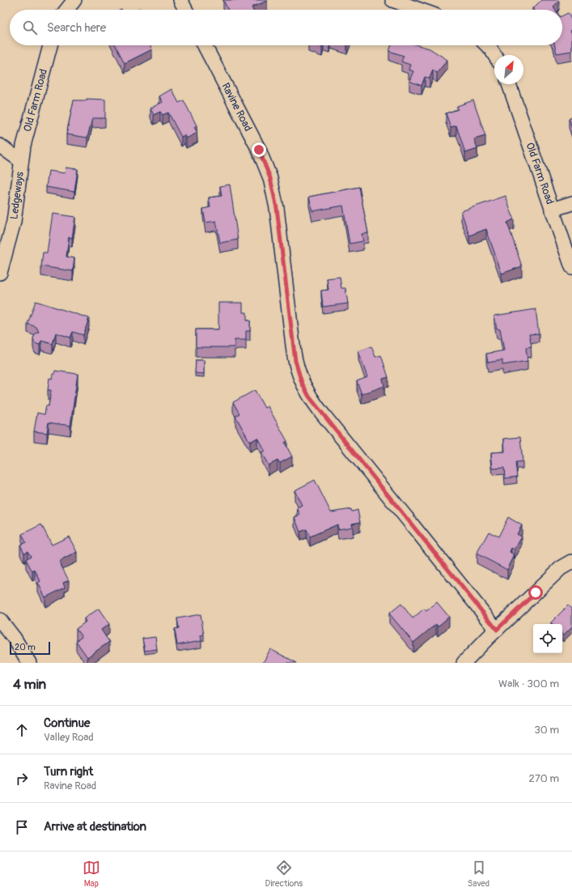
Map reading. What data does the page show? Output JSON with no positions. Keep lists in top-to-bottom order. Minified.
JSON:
{"streets":{"street":["Old Farm Road","Ravine Road","Ledgeways"]},"crossings":[["Old Farm Road","Ledgeways"]],"scale_bar":"20 m","north":"top right","page":{"search":"Search here","scale":"20 m","heading":["4 min","Walk · 300 m"],"list":[["Continue","Valley Road","30 m"],["Turn right","Ravine Road","270 m"],"Arrive at destination"],"nav":["Map","Directions","Saved"]}}
